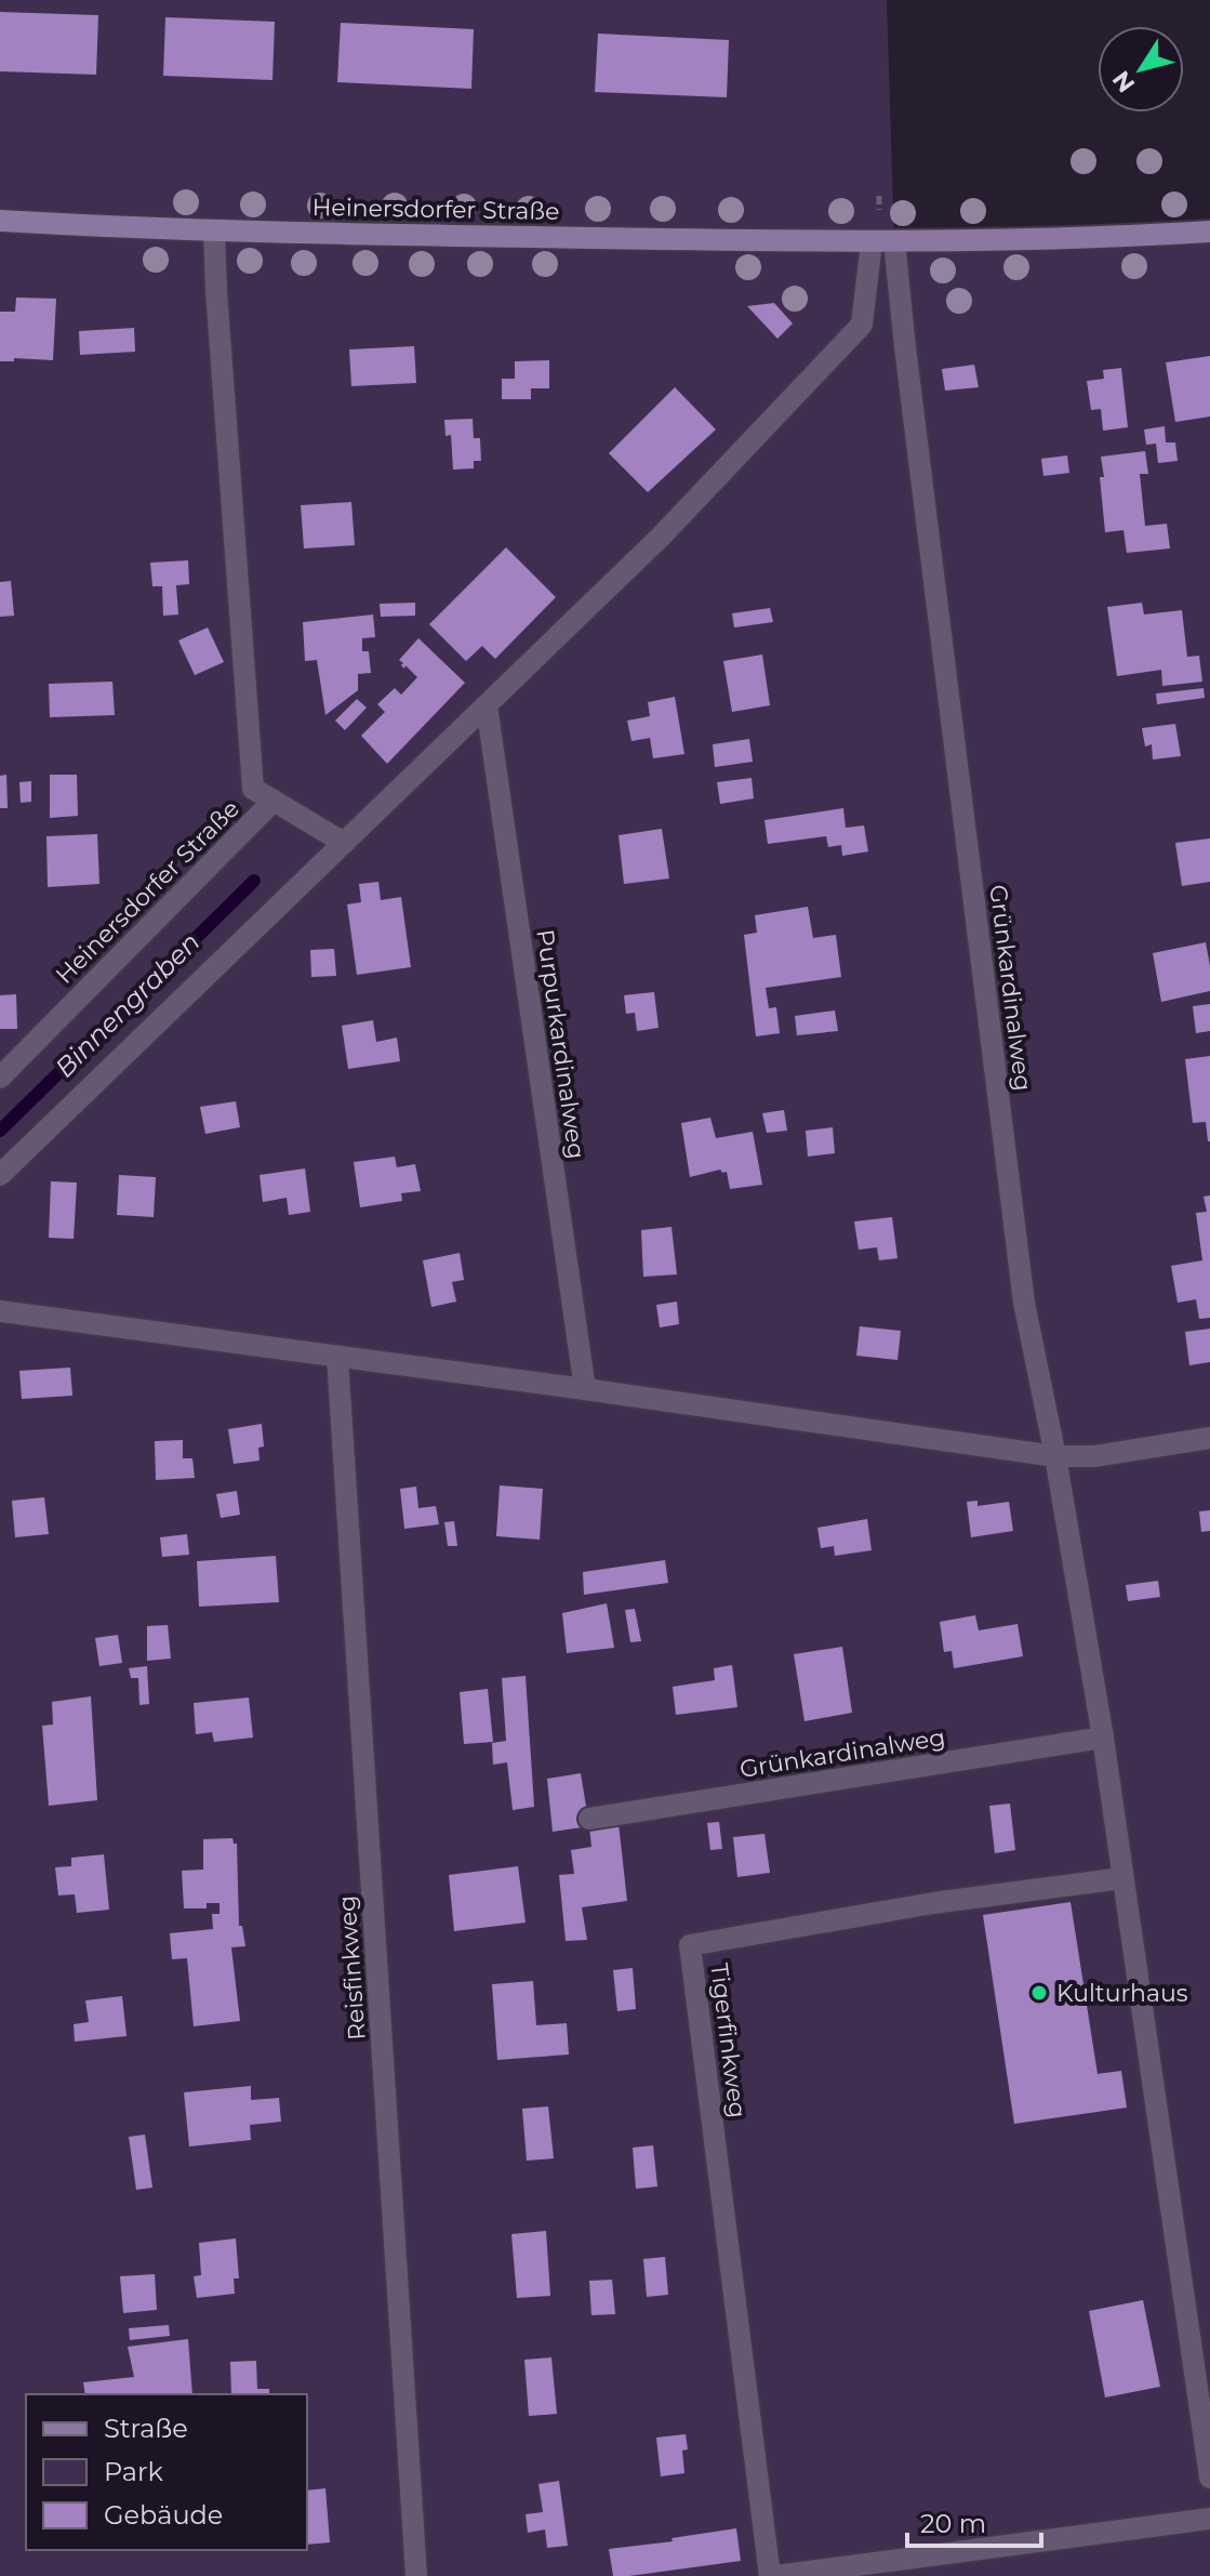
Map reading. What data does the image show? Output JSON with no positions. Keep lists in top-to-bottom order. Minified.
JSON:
{"streets":{"main road":["Heinersdorfer Straße"],"lane":["Grünkardinalweg","Purpurkardinalweg","Reisfinkweg","Tigerfinkweg"]},"crossings":[["Heinersdorfer Straße","Grünkardinalweg"],["Grünkardinalweg","Tigerfinkweg"]],"water":["Binnengraben"],"places":["Kulturhaus"],"legend":["Straße","Park","Gebäude"],"scale_bar":"20 m","north":"bottom left"}
